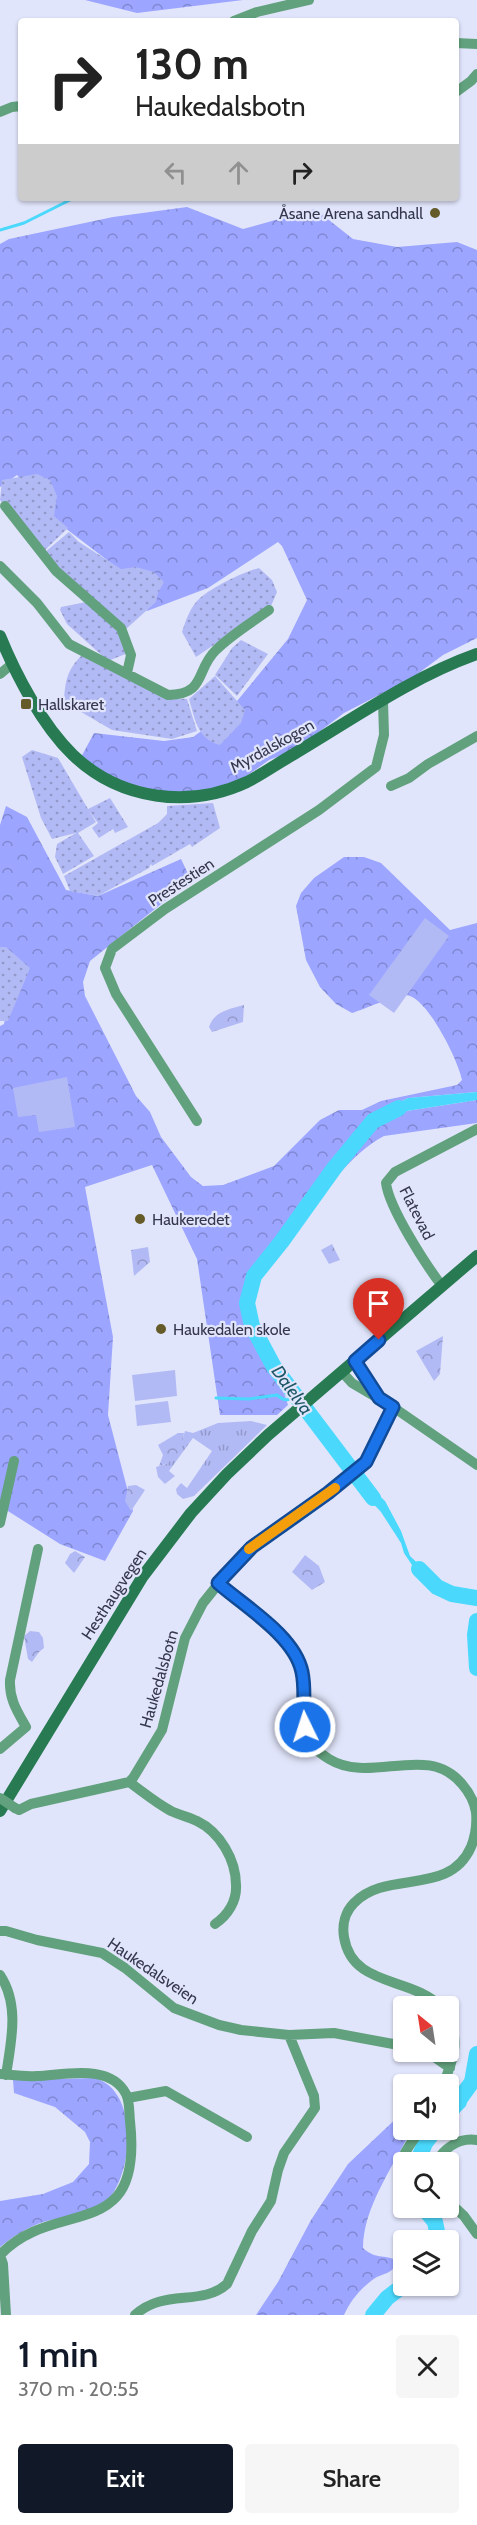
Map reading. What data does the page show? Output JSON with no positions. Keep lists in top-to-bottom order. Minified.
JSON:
{"streets":{"main road":["Myrdalskogen","Hesthaugvegen"],"street":["Prestestien","Flatevad","Haukedalsbotn","Haukedalsveien"]},"crossings":[["Myrdalskogen","Prestestien"]],"water":["Dalelva"],"places":{"other":["Åsane Arena sandhall","Haukeredet","Haukedalen skole"],"transit":["Hallskaret"]},"north":"top left","page":{"turn":["130 m","Haukedalsbotn"],"heading":["1 min","370 m · 20:55"],"buttons":["Exit","Share"]}}
